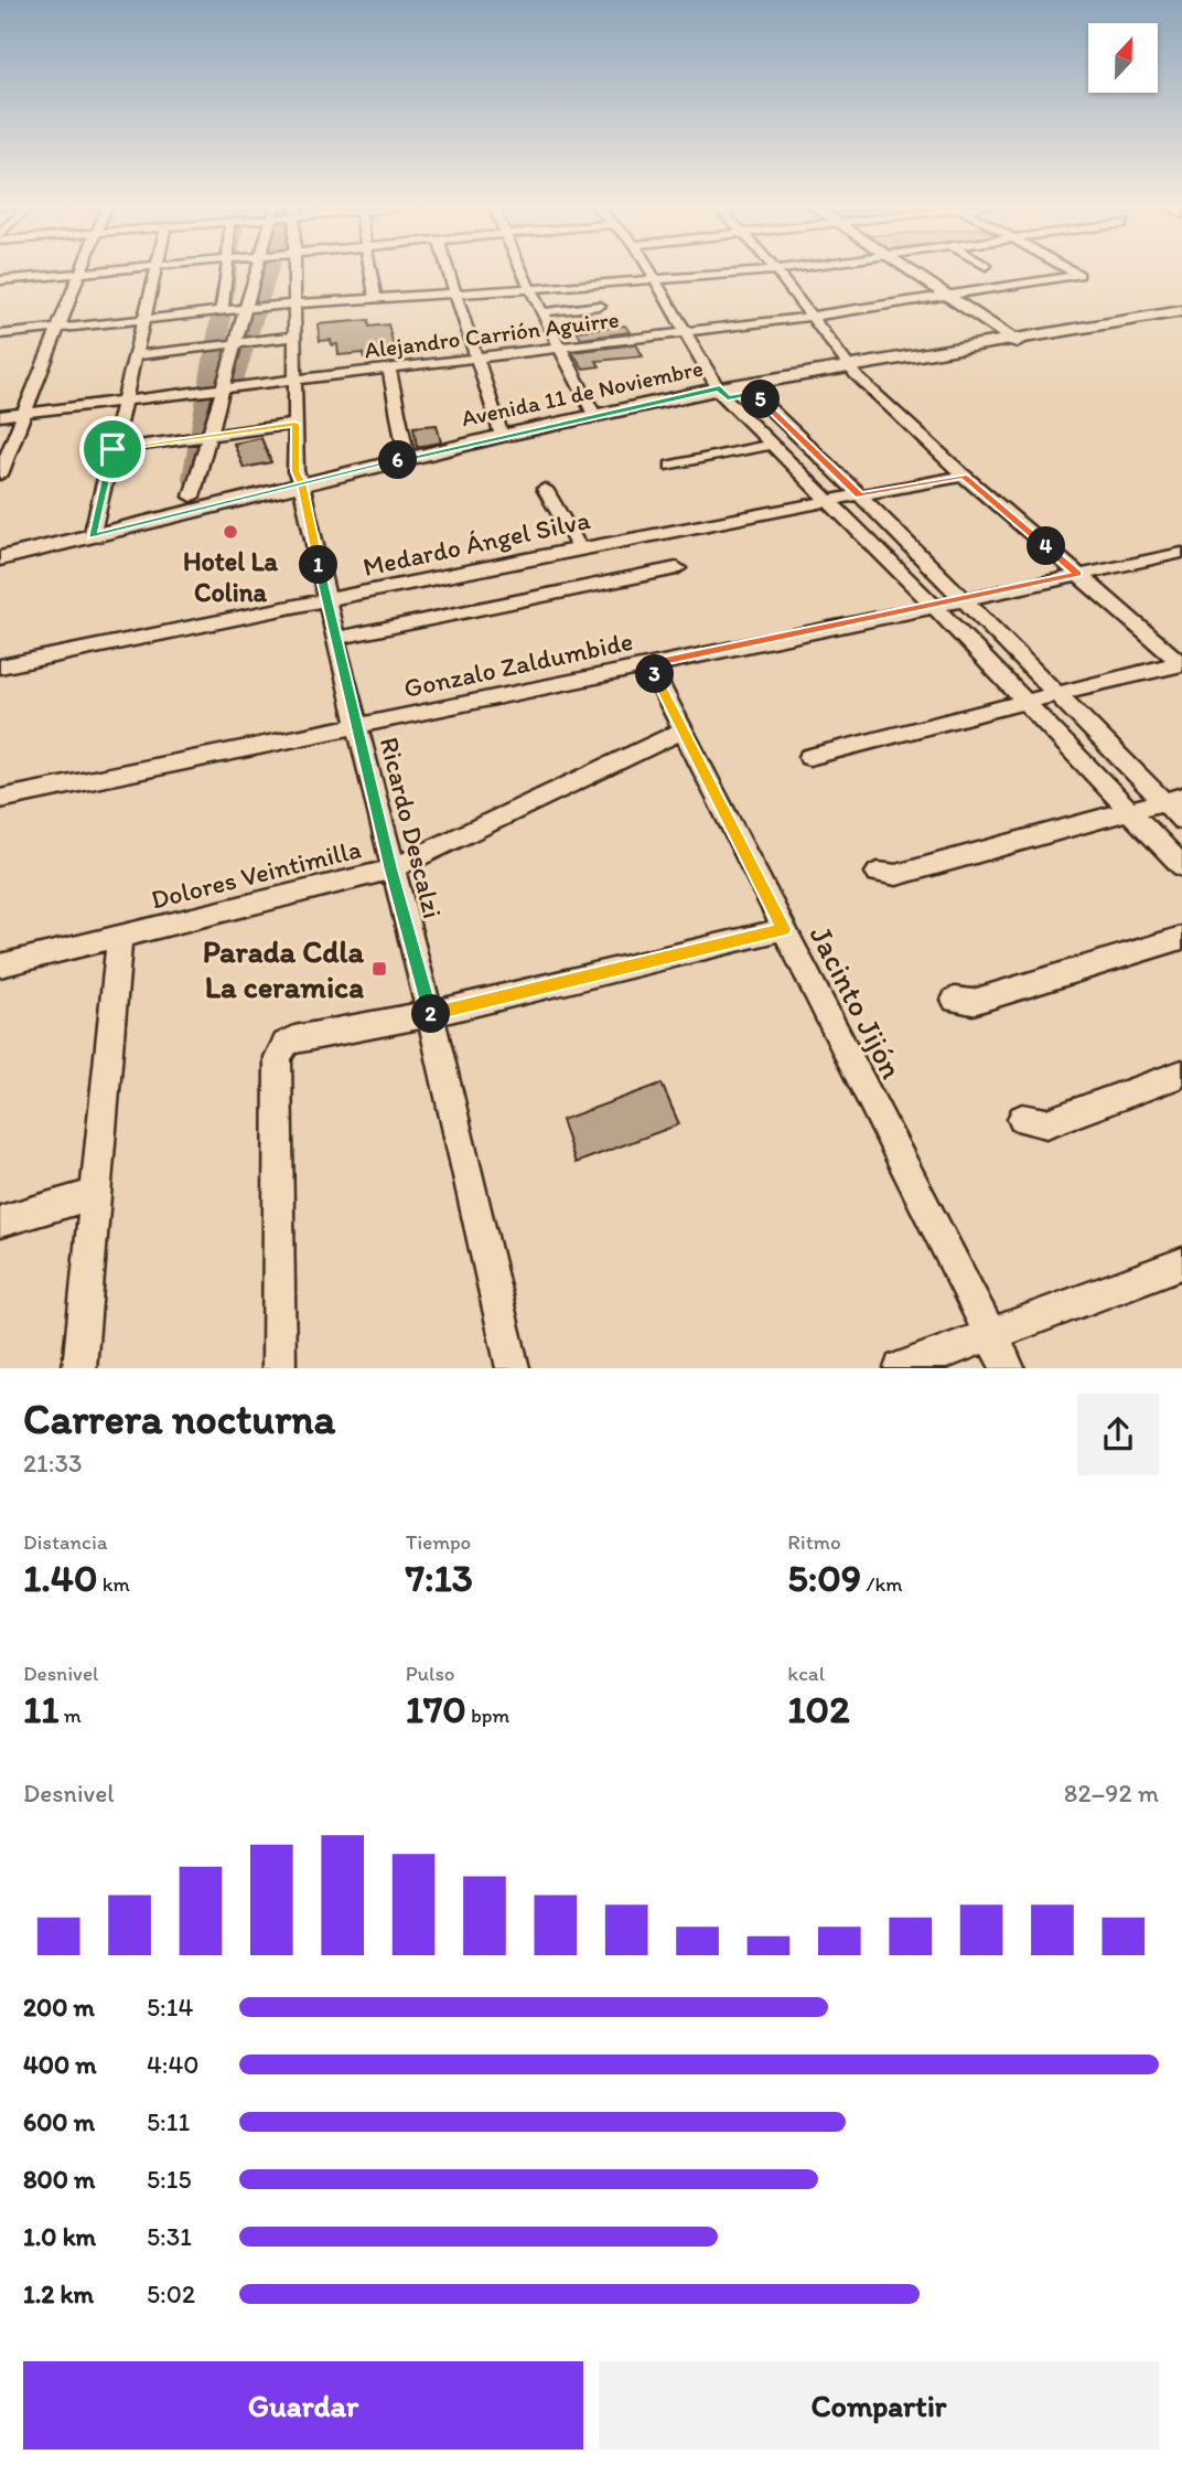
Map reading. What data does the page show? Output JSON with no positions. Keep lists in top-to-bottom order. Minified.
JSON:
{"streets":{"street":["Alejandro Carrión Aguirre","Avenida 11 de Noviembre","Medardo Ángel Silva","Gonzalo Zaldumbide","Ricardo Descalzi","Dolores Veintimilla","Jacinto Jijón"]},"crossings":[["Alejandro Carrión Aguirre","Ricardo Descalzi"],["Avenida 11 de Noviembre","Ricardo Descalzi"],["Medardo Ángel Silva","Ricardo Descalzi"],["Gonzalo Zaldumbide","Ricardo Descalzi"],["Gonzalo Zaldumbide","Jacinto Jijón"],["Ricardo Descalzi","Dolores Veintimilla"],["Dolores Veintimilla","Jacinto Jijón"]],"places":{"other":["Hotel La Colina"],"transit":["Parada Cdla La ceramica"]},"north":"top","page":{"pins":["5","6","4","1","3","2"],"heading":["Carrera nocturna","21:33"],"stats":[["Distancia","1.40 km"],["Tiempo","7:13"],["Ritmo","5:09 /km"],["Desnivel","11 m"],["Pulso","170 bpm"],["kcal","102"]],"chart":["Desnivel","82–92 m"],"list":[{"name":"200 m","note":"5:14"},{"name":"400 m","note":"4:40"},{"name":"600 m","note":"5:11"},{"name":"800 m","note":"5:15"},{"name":"1.0 km","note":"5:31"},{"name":"1.2 km","note":"5:02"}],"buttons":["Guardar","Compartir"]}}
